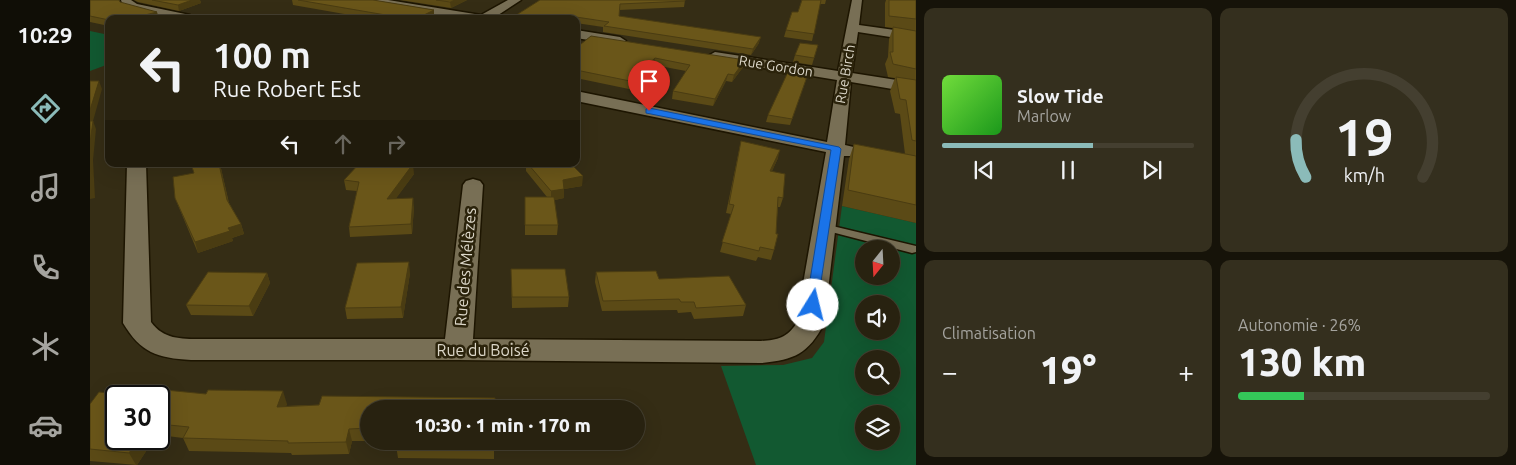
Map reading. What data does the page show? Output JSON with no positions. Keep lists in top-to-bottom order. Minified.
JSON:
{"streets":{"street":["Rue Gordon","Rue Birch","Rue des Mélèzes","Rue du Boisé"]},"crossings":[["Rue Gordon","Rue Birch"],["Rue Birch","Rue du Boisé"],["Rue des Mélèzes","Rue du Boisé"]],"north":"bottom","page":{"tabs":"10:29","turn":["100 m","Rue Robert Est"],"song":["Slow Tide","Marlow"],"tile":["Climatisation",["Autonomie · 26%","130 km"]],"heat":["−","19°","+"],"limit":"30","trip":"10:30 · 1 min · 170 m","gauge":["19","km/h"]}}
